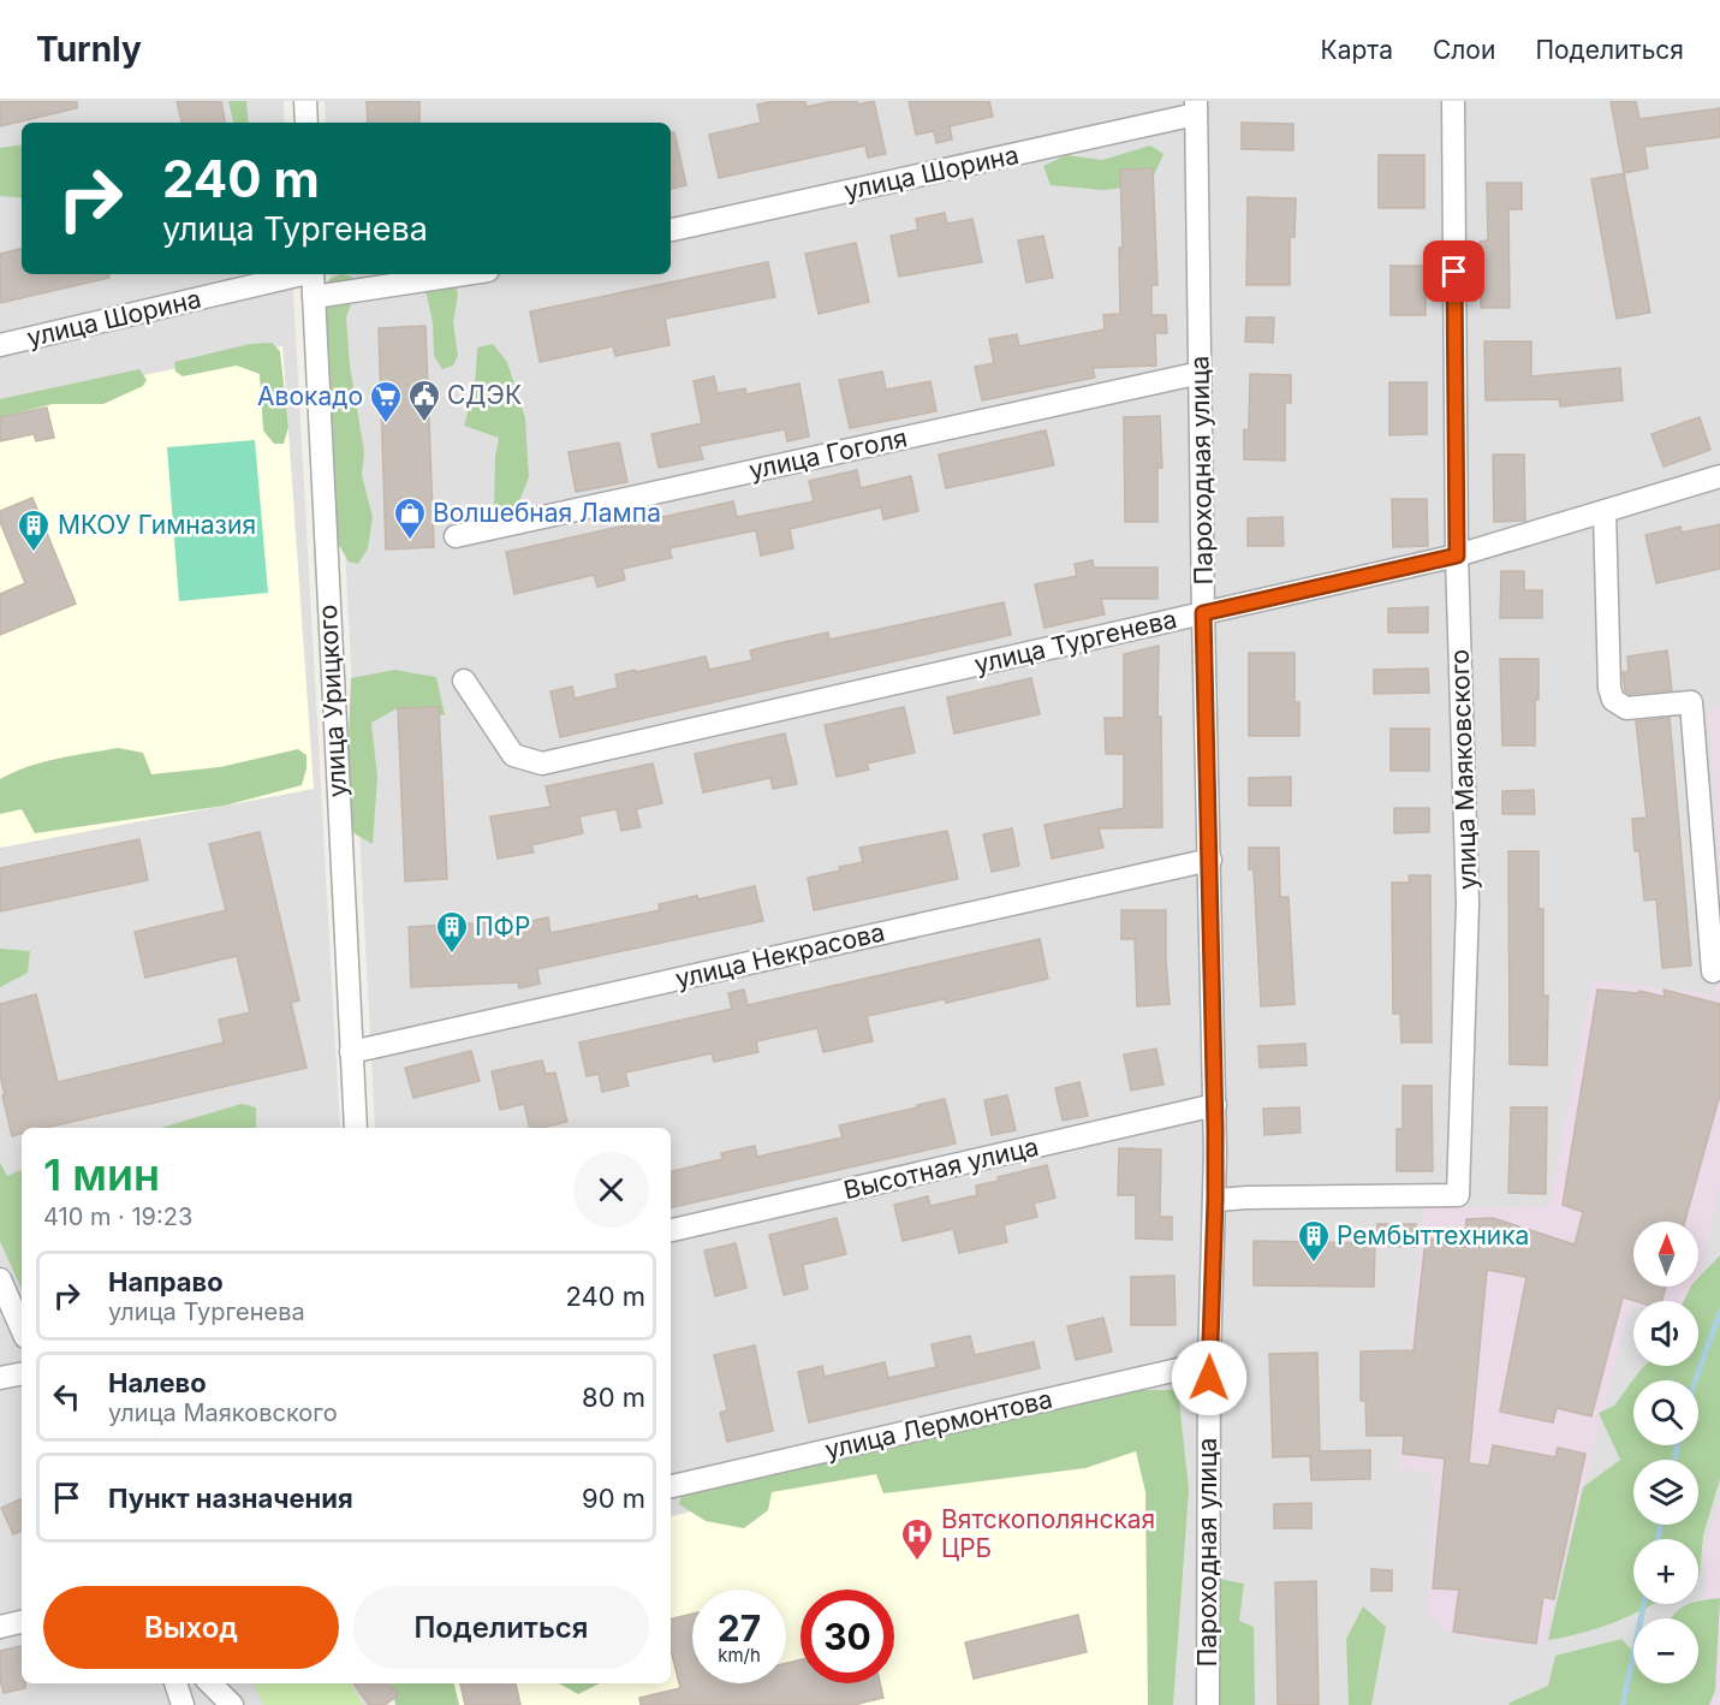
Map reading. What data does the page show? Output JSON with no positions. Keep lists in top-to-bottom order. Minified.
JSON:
{"streets":{"street":["улица Шорина","улица Гоголя","Пароходная улица","улица Тургенева","улица Урицкого","улица Маяковского","улица Некрасова","Высотная улица","улица Лермонтова"]},"crossings":[["улица Шорина","Пароходная улица"],["улица Гоголя","Пароходная улица"],["Пароходная улица","улица Тургенева"],["Пароходная улица","улица Маяковского"],["Пароходная улица","улица Некрасова"],["Пароходная улица","Высотная улица"],["Пароходная улица","улица Лермонтова"],["улица Тургенева","улица Маяковского"],["улица Урицкого","улица Некрасова"]],"places":{"public building":["СДЭК"],"supermarket":["Авокадо"],"shop":["Волшебная Лампа"],"building":["МКОУ Гимназия","ПФР","Рембыттехника"],"hospital":["Вятскополянская ЦРБ"]},"north":"top","page":{"header":"Turnly","nav":["Карта","Слои","Поделиться"],"turn":["240 m","улица Тургенева"],"heading":["1 мин","410 m · 19:23"],"map_buttons":["+","−"],"list":[{"name":"Направо","note":"улица Тургенева","value":"240 m"},{"name":"Налево","note":"улица Маяковского","value":"80 m"},{"name":"Пункт назначения","value":"90 m"}],"buttons":["Выход","Поделиться"],"speed":"27 km/h","limit":"30"}}
